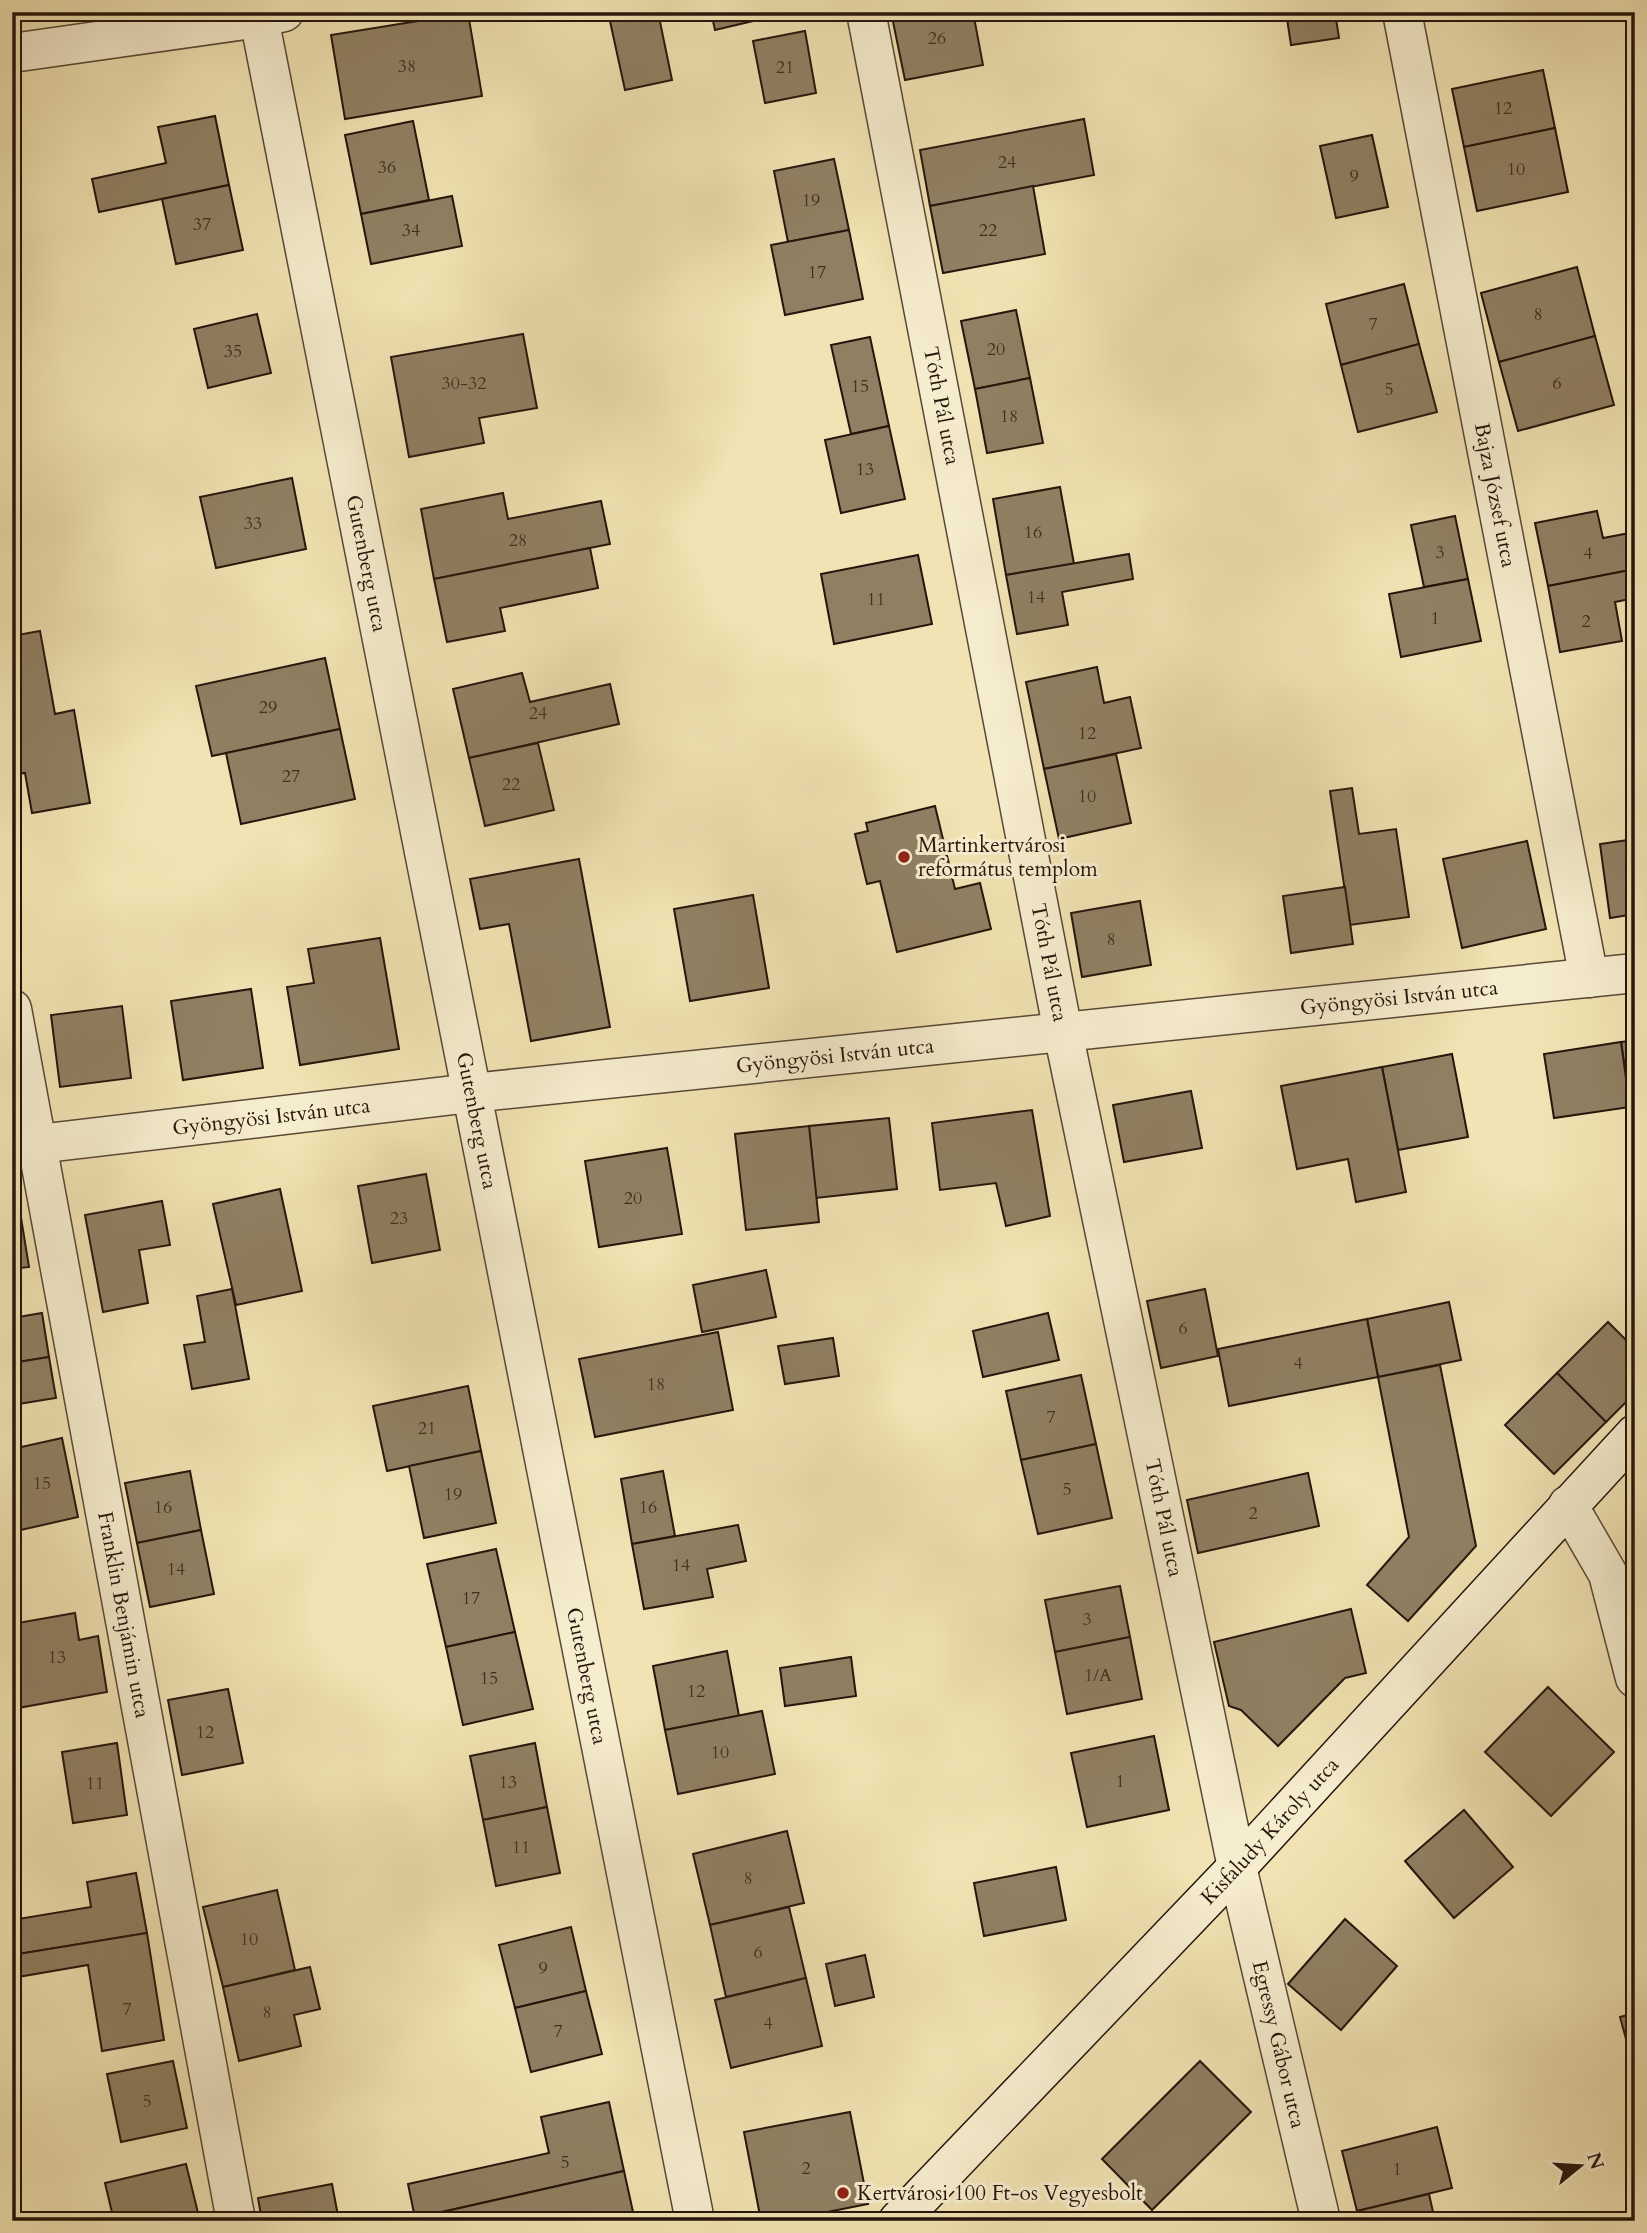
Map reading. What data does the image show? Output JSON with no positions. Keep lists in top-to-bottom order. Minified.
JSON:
{"streets":{"street":["Tóth Pál utca","Bajza József utca","Gutenberg utca","Gyöngyösi István utca","Franklin Benjámin utca","Kisfaludy Károly utca","Egressy Gábor utca"]},"crossings":[["Tóth Pál utca","Gyöngyösi István utca"],["Tóth Pál utca","Kisfaludy Károly utca"],["Tóth Pál utca","Egressy Gábor utca"],["Bajza József utca","Gyöngyösi István utca"],["Gutenberg utca","Gyöngyösi István utca"],["Gyöngyösi István utca","Franklin Benjámin utca"],["Kisfaludy Károly utca","Egressy Gábor utca"]],"places":["Martinkertvárosi református templom","Kertvárosi 100 Ft-os Vegyesbolt"],"house_numbers":["26","38","21","12","24","36","10","9","19","37","34","22","17","8","7","20","35","30-32","6","15","5","18","13","33","16","28","3","4","14","11","1","2","29","24","12","27","22","10","8","20","23","6","4","18","7","21","15","5","19","16","16","2","14","14","17","3","13","1/A","15","12","12","10","1","13","11","11","8","10","6","9","7","8","4","7","5","5","2","1"],"north":"right"}
